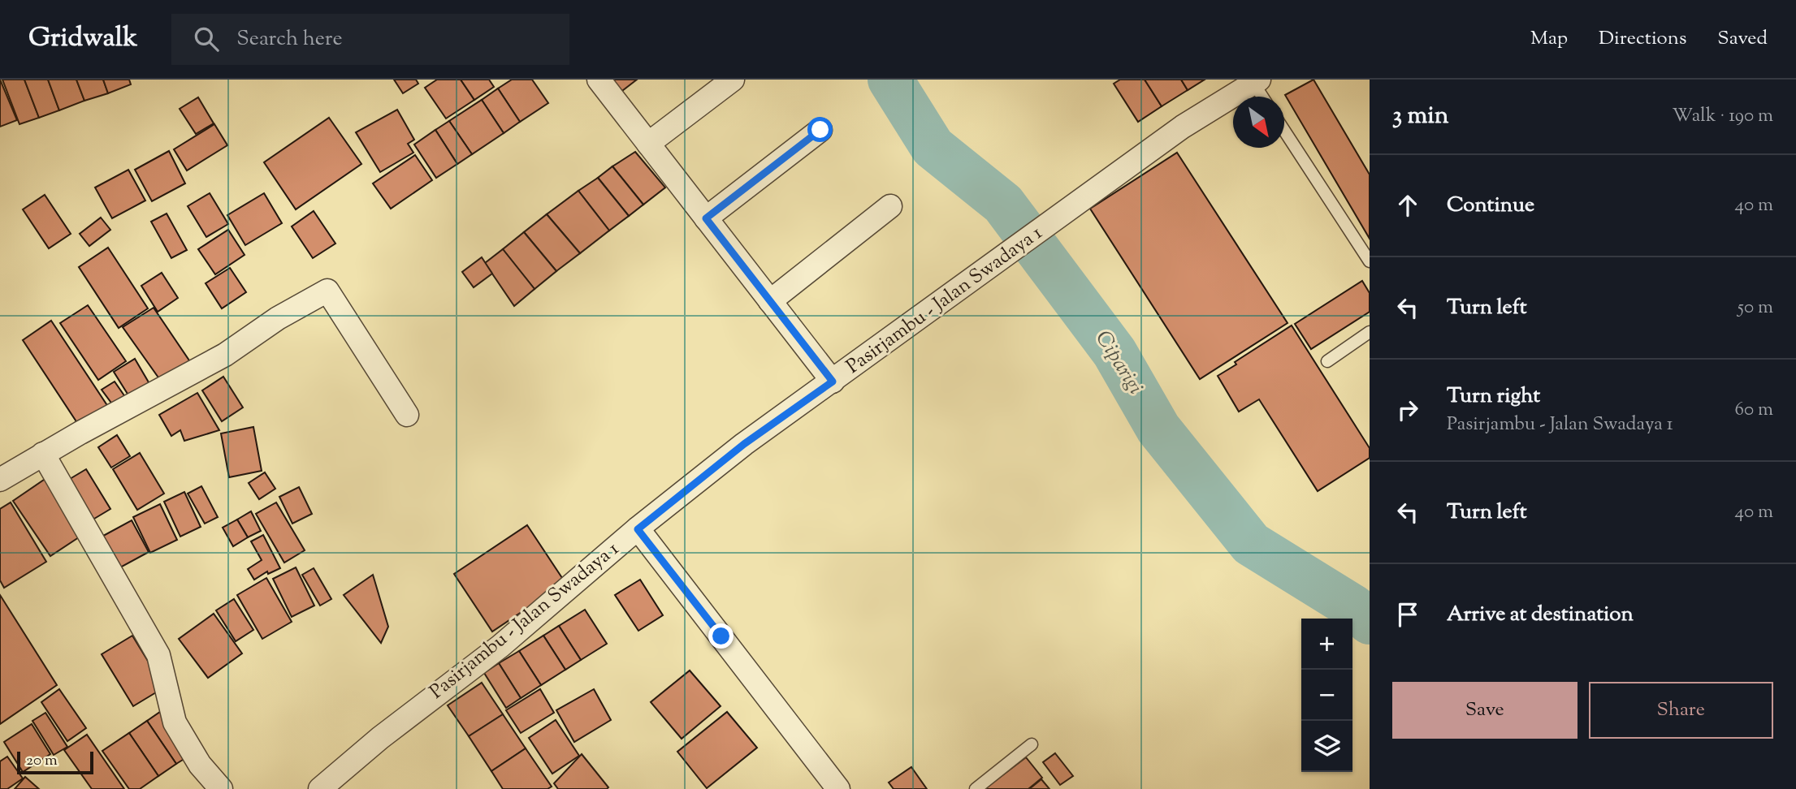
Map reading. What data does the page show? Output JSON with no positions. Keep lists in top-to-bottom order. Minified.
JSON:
{"streets":{"street":["Pasirjambu - Jalan Swadaya 1"]},"water":["Ciparigi"],"scale_bar":"20 m","north":"bottom right","page":{"header":"Gridwalk","search":"Search here","nav":["Map","Directions","Saved"],"heading":["3 min","Walk · 190 m"],"list":[["Continue","40 m"],["Turn left","50 m"],["Turn right","Pasirjambu - Jalan Swadaya 1","60 m"],["Turn left","40 m"],"Arrive at destination"],"map_buttons":["+","−"],"buttons":["Save","Share"],"scale":"20 m"}}
